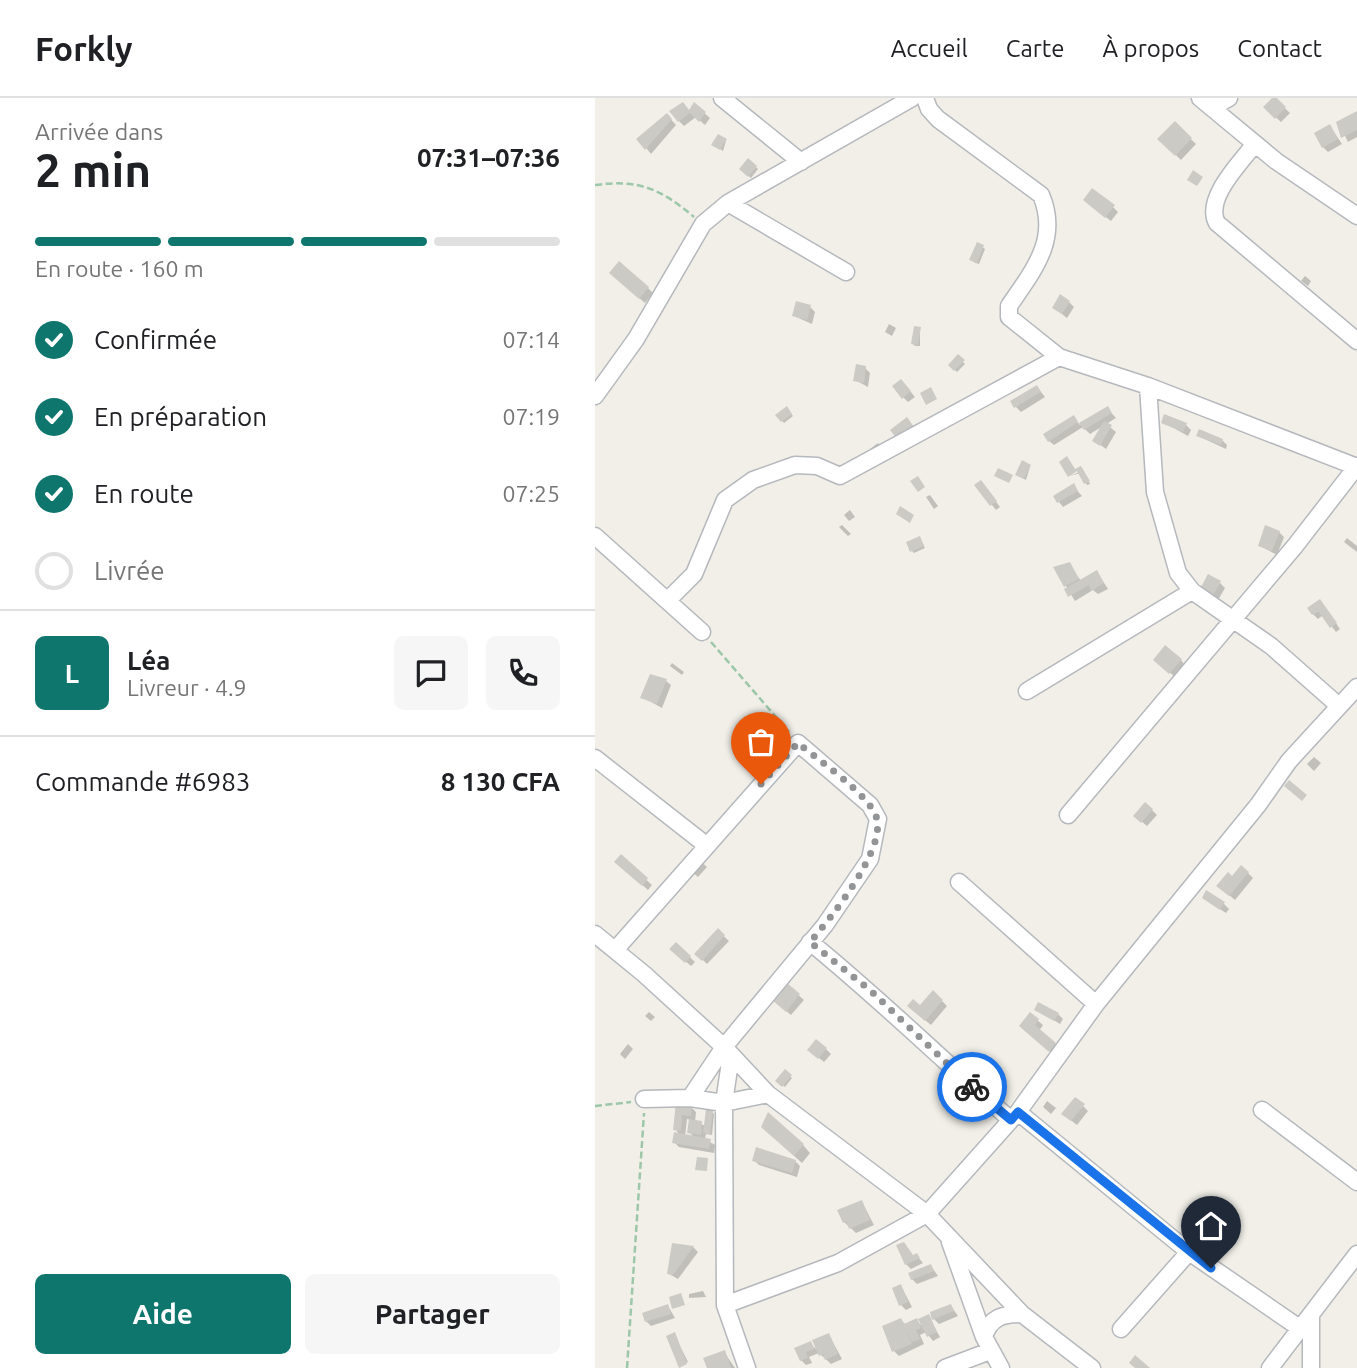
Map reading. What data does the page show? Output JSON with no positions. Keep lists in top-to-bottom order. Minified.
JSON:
{"page":{"header":"Forkly","nav":["Accueil","Carte","À propos","Contact"],"heading":["2 min","Arrivée dans","07:31–07:36"],"panel":["Léa","Livreur · 4.9","Commande #6983","8 130 CFA"],"bar":"En route · 160 m","list":[["Confirmée","07:14"],["En préparation","07:19"],["En route","07:25"],"Livrée"],"round":"L","buttons":["Aide","Partager"]}}
